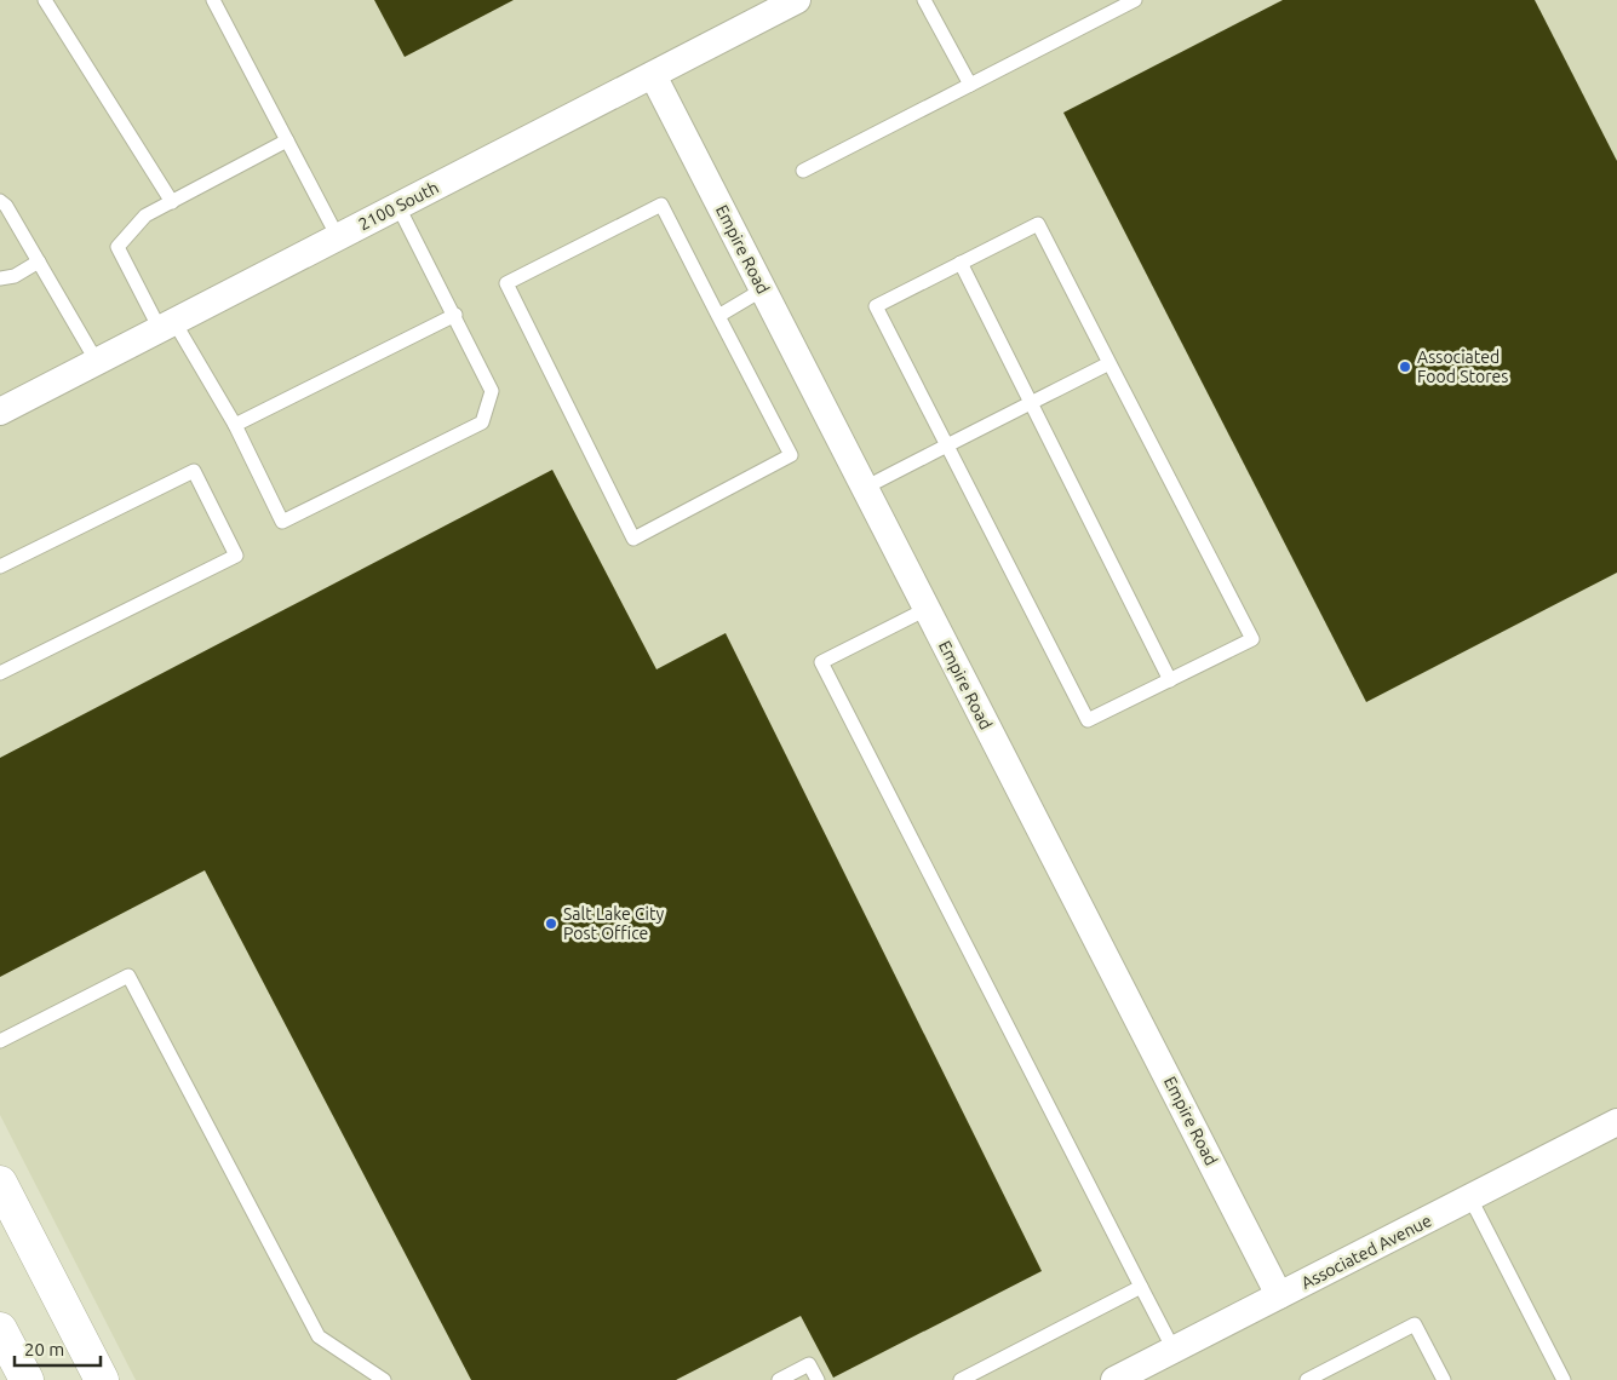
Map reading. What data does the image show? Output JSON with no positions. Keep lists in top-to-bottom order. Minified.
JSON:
{"streets":{"street":["2100 South","Empire Road","Associated Avenue"]},"crossings":[["2100 South","Empire Road"],["Empire Road","Associated Avenue"]],"places":["Associated Food Stores","Salt Lake City Post Office"],"scale_bar":"20 m"}
